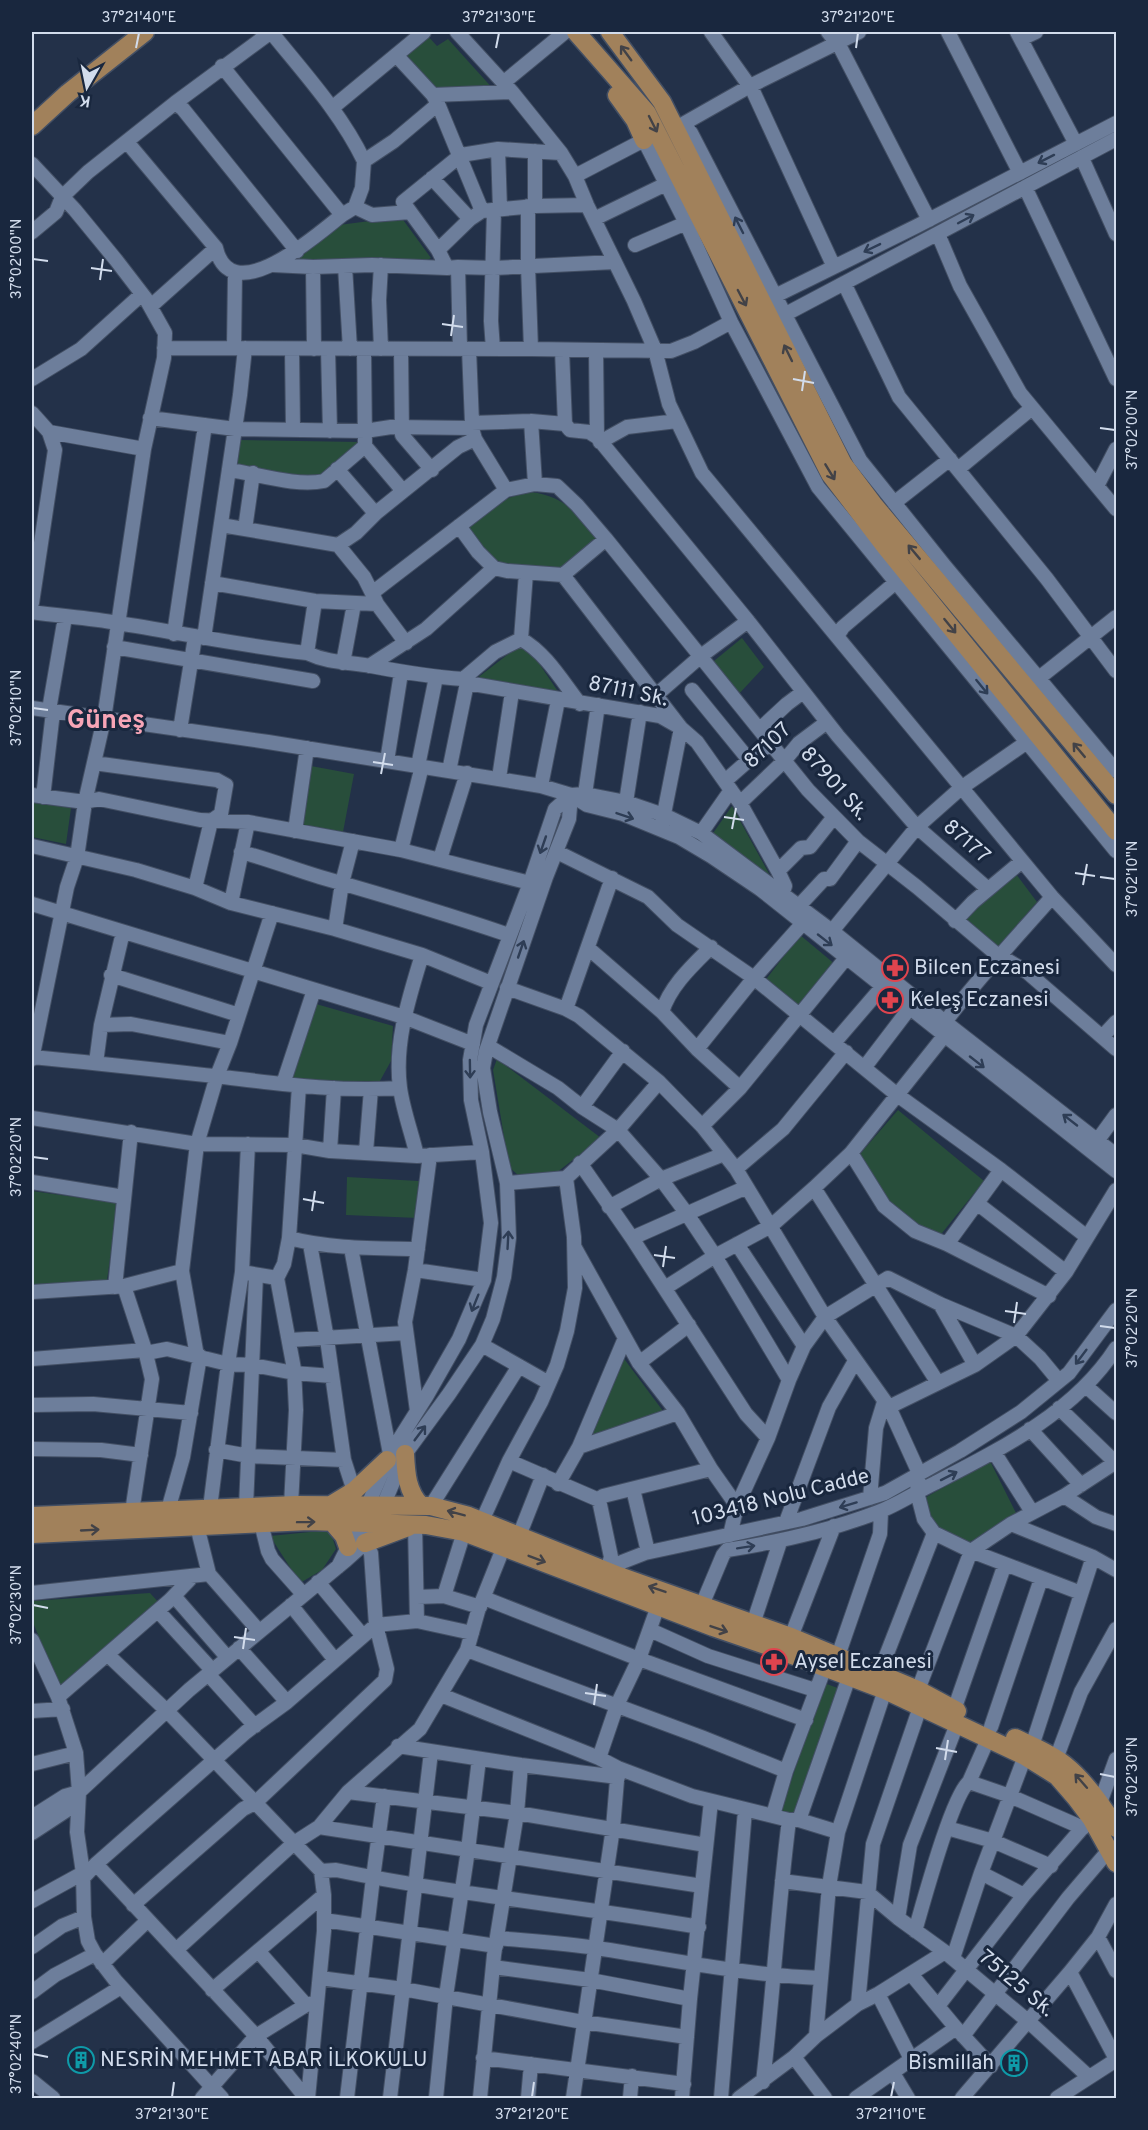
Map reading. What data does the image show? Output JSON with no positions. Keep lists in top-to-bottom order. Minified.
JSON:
{"streets":{"street":["87111 Sk.","87107","87901 Sk.","87177","103418 Nolu Cadde","75125 Sk."]},"crossings":[["87111 Sk.","87107"],["87107","87901 Sk."],["87107","87177"]],"districts":["Güneş"],"places":{"pharmacy":["Bilcen Eczanesi","Keleş Eczanesi","Aysel Eczanesi"],"building":["NESRİN MEHMET ABAR İLKOKULU","Bismillah"]},"north":"bottom","coordinates":["37°21'40\"E","37°21'30\"E","37°21'20\"E","37°02'00\"N","37°02'10\"N","37°02'20\"N","37°02'30\"N","37°02'40\"N","37°21'10\"E"]}
